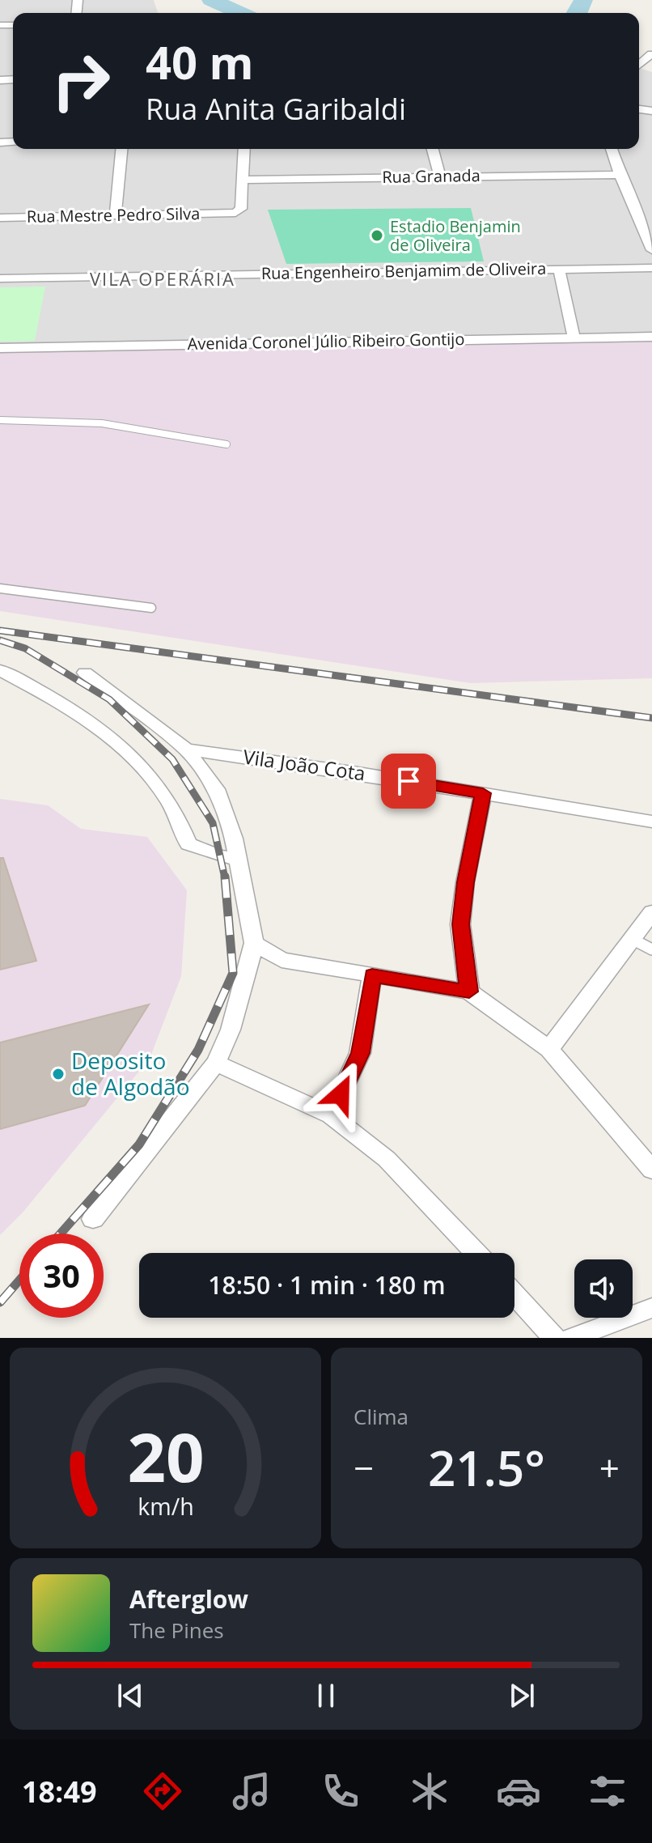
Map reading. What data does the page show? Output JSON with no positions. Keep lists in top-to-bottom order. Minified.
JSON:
{"streets":{"street":["Rua Granada","Rua Mestre Pedro Silva","Rua Engenheiro Benjamim de Oliveira","Avenida Coronel Júlio Ribeiro Gontijo","Vila João Cota"]},"crossings":[["Rua Granada","Rua Mestre Pedro Silva"]],"districts":["VILA OPERÁRIA"],"places":["Estadio Benjamin de Oliveira","Deposito de Algodão"],"page":{"turn":["40 m","Rua Anita Garibaldi"],"limit":"30","trip":"18:50 · 1 min · 180 m","tile":"Clima","heat":["−","21.5°","+"],"song":["Afterglow","The Pines"],"tabs":"18:49","gauge":["20","km/h"]}}
